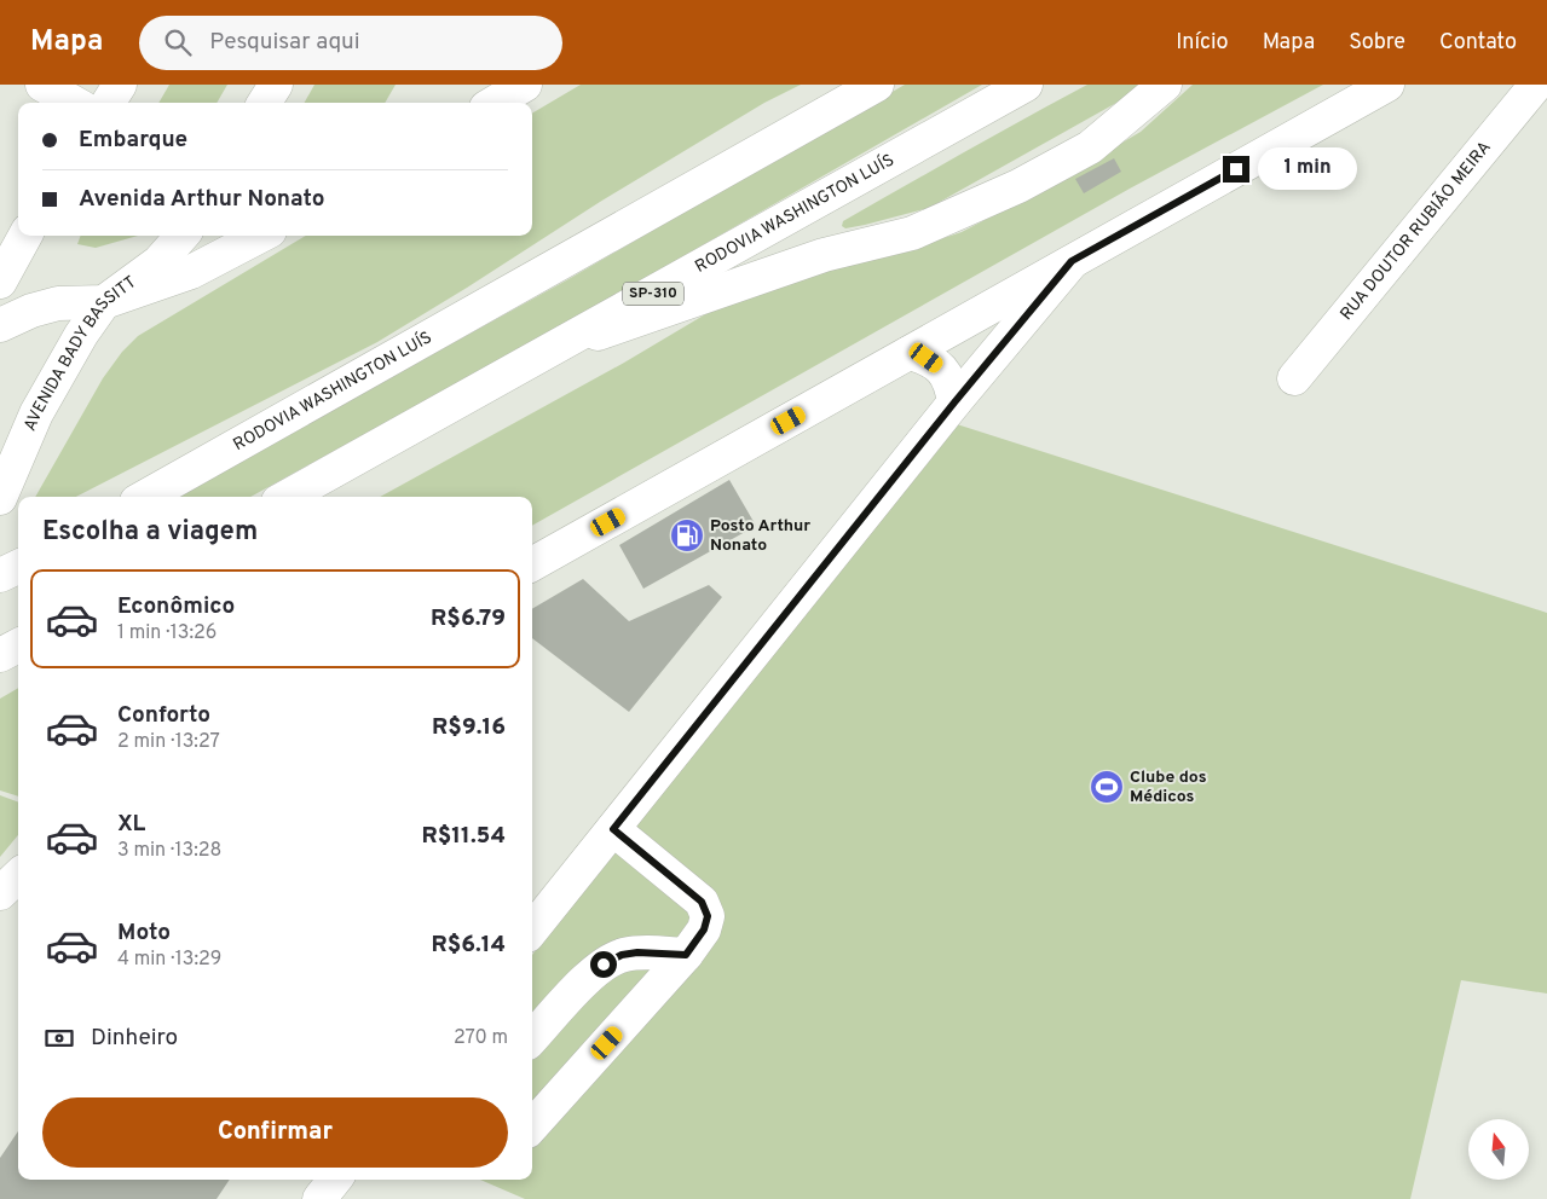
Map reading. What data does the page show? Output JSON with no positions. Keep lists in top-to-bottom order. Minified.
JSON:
{"streets":{"main road":["RODOVIA WASHINGTON LUÍS","RUA DOUTOR RUBIÃO MEIRA","SP-310","AVENIDA BADY BASSITT"]},"places":{"fuel station":["Posto Arthur Nonato"],"sports":["Clube dos Médicos"]},"north":"top","page":{"header":"Mapa","search":"Pesquisar aqui","nav":["Início","Mapa","Sobre","Contato"],"banner":["Embarque","Avenida Arthur Nonato"],"bubble":"1 min","heading":"Escolha a viagem","list":[{"name":"Econômico","note":"1 min · 13:26","value":"R$6.79"},{"name":"Conforto","note":"2 min · 13:27","value":"R$9.16"},{"name":"XL","note":"3 min · 13:28","value":"R$11.54"},{"name":"Moto","note":"4 min · 13:29","value":"R$6.14"}],"pay":["Dinheiro","270 m"],"buttons":"Confirmar"}}
